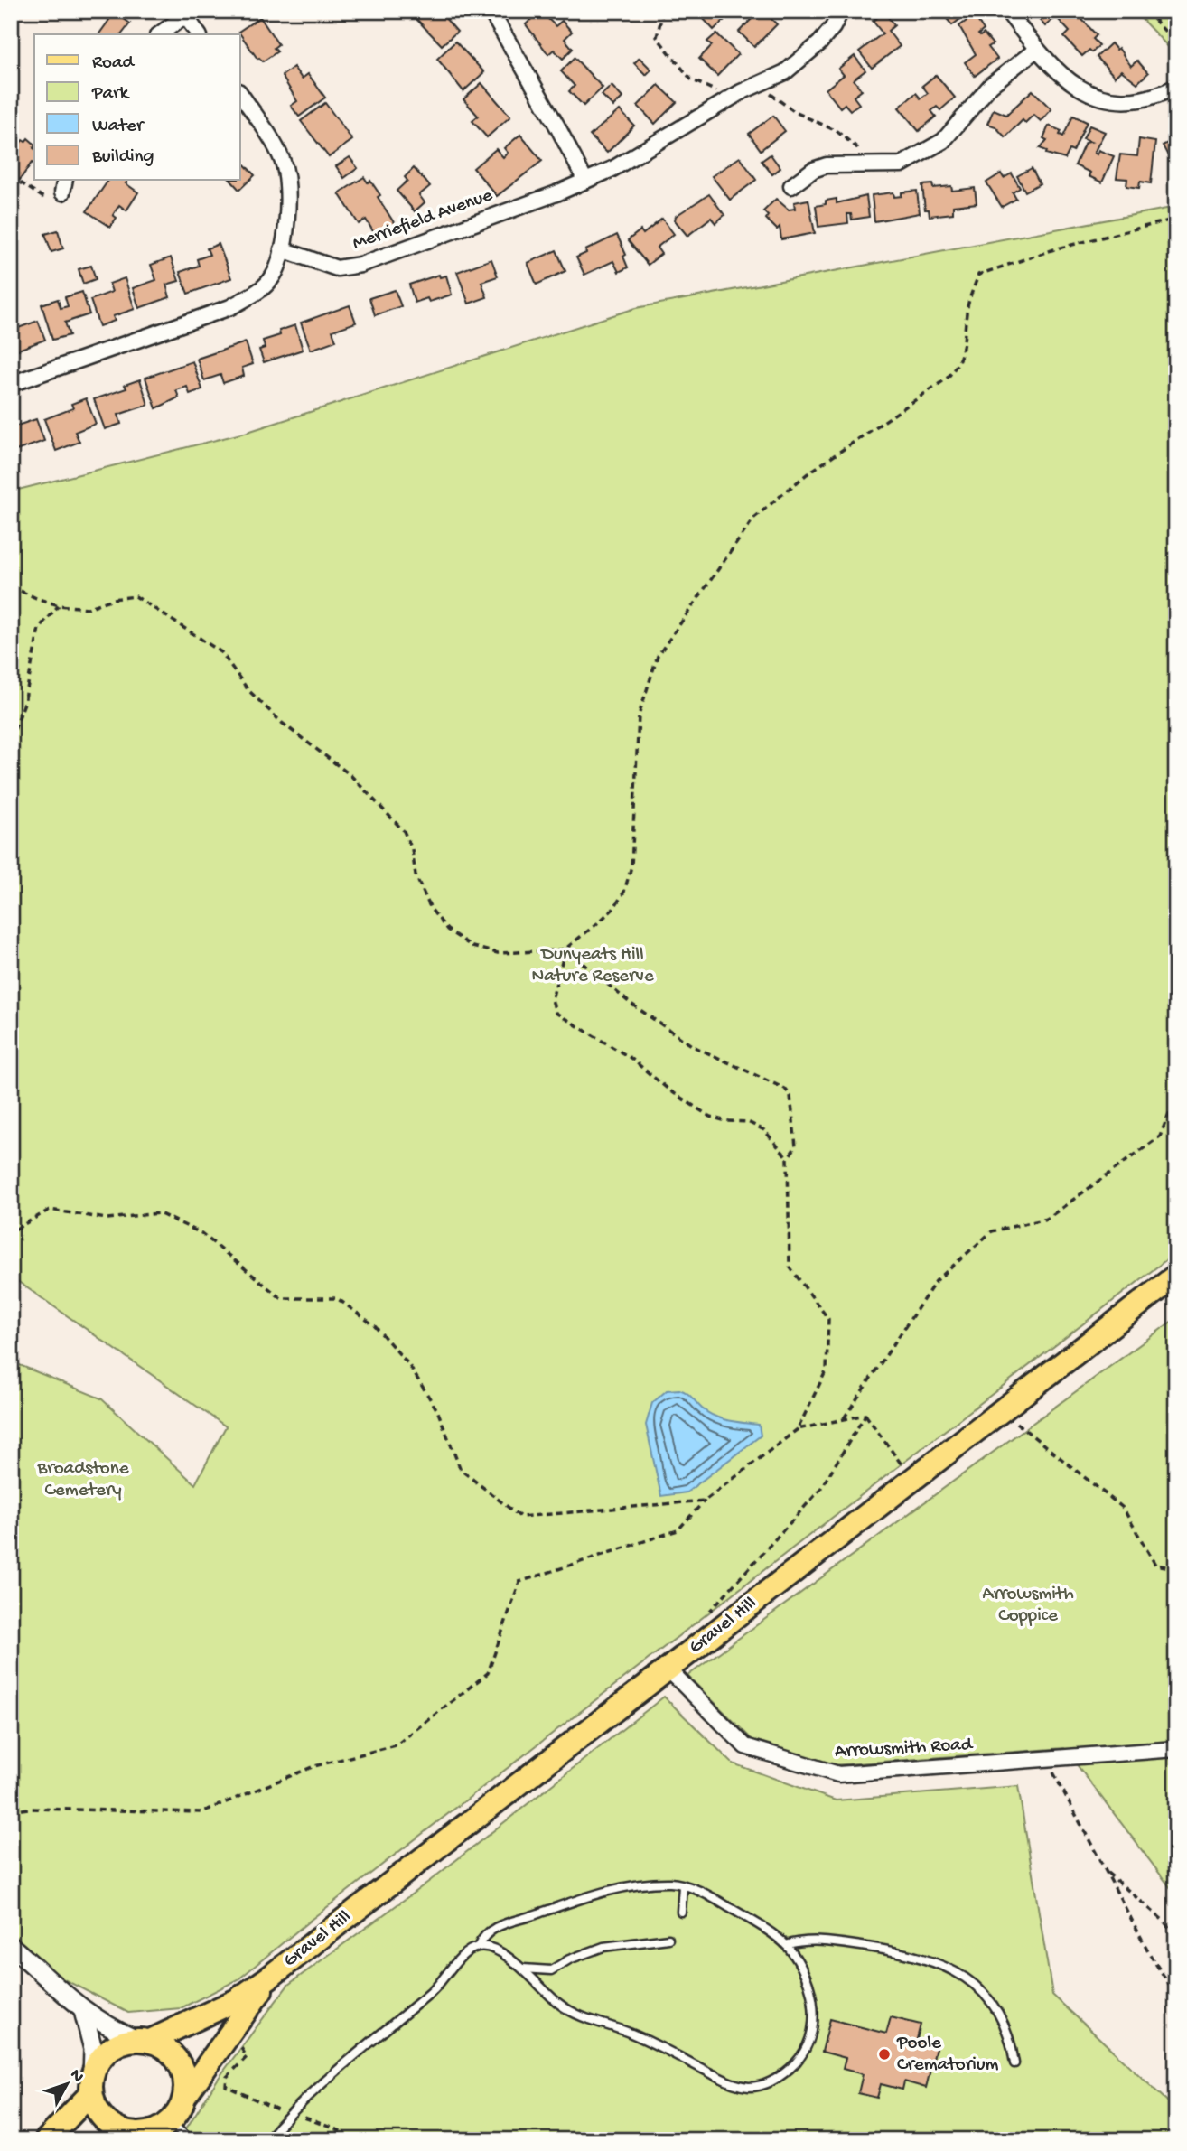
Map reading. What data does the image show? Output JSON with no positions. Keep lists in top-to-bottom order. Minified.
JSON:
{"streets":{"main road":["Gravel Hill"],"street":["Merriefield Avenue","Arrowsmith Road"]},"crossings":[["Gravel Hill","Arrowsmith Road"]],"parks":["Dunyeats Hill Nature Reserve","Broadstone Cemetery","Arrowsmith Coppice"],"places":["Poole Crematorium"],"legend":["Road","Park","Water","Building"],"north":"top right"}
